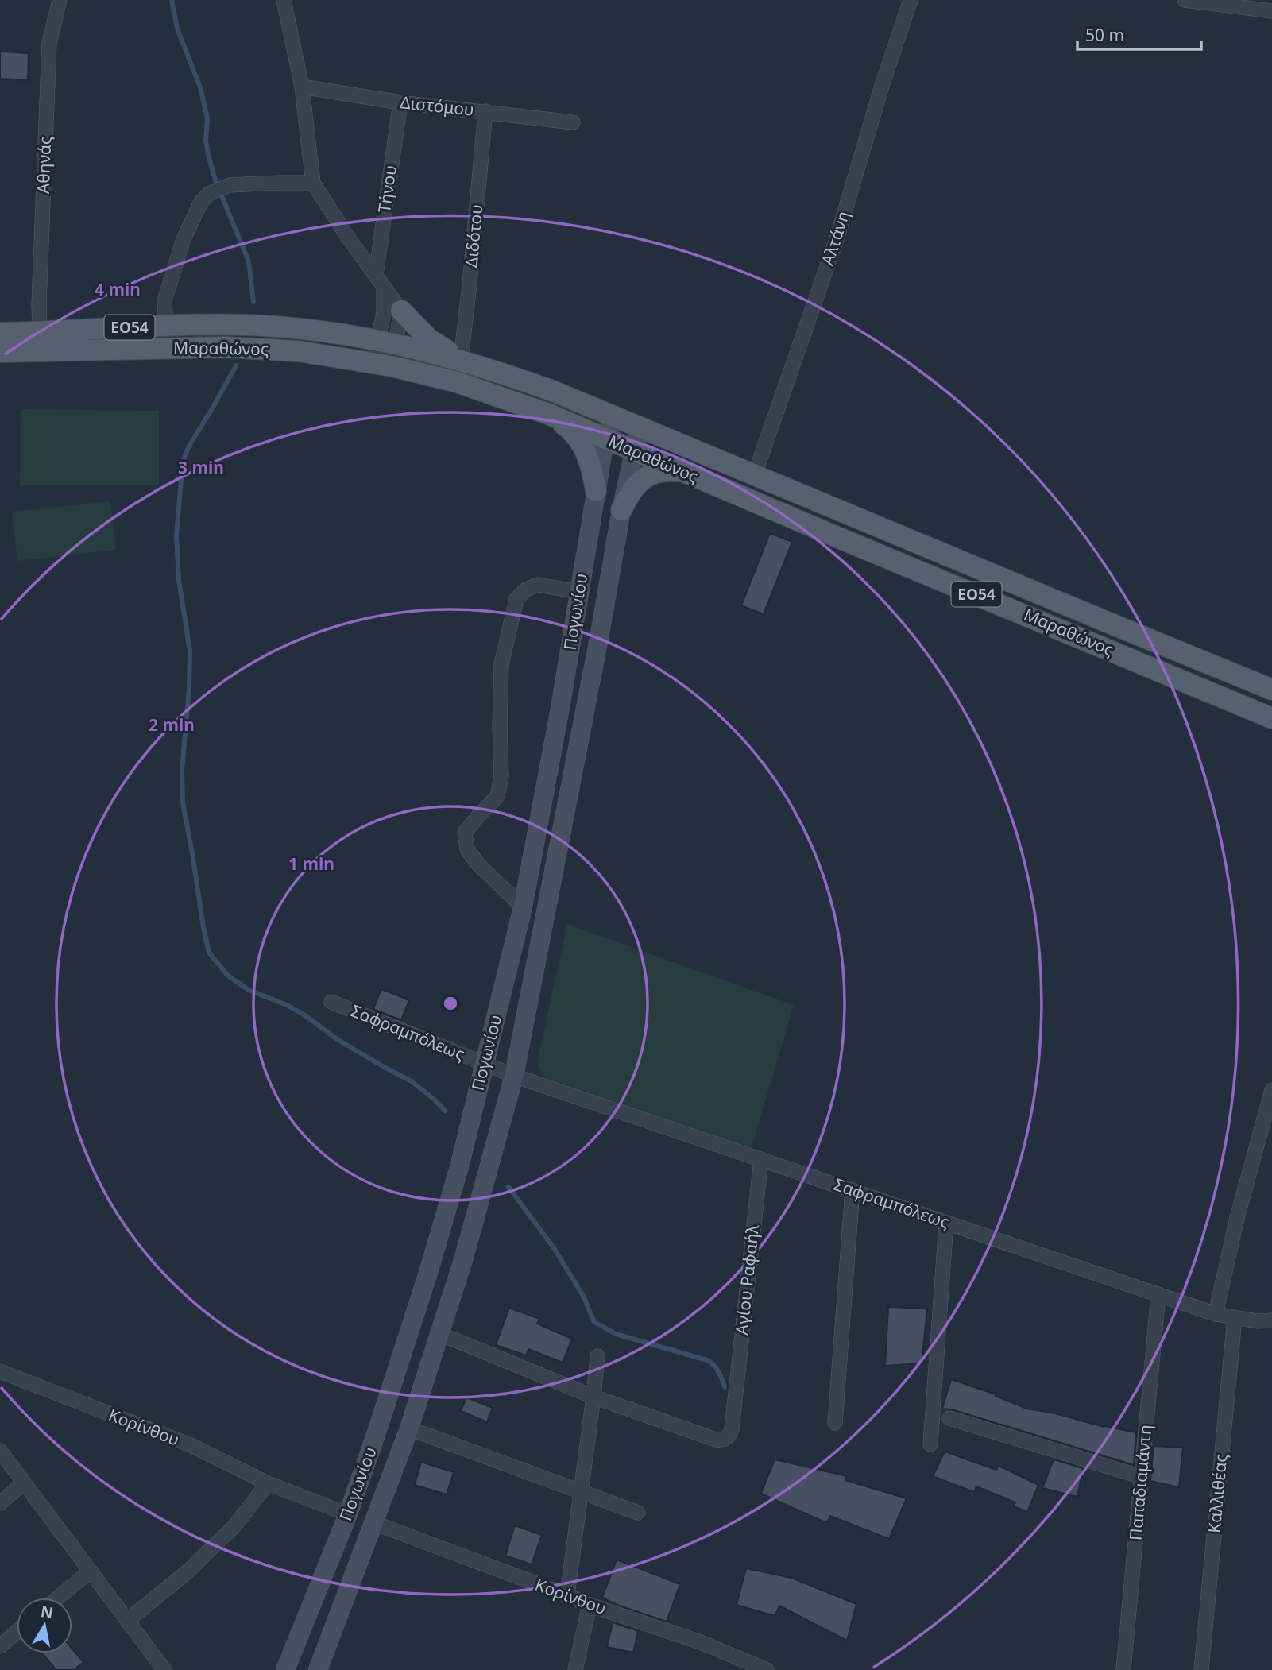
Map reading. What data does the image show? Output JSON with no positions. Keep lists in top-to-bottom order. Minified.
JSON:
{"streets":{"main road":["ΕΟ54","Μαραθώνος","Πογωνίου"],"street":["Διστόμου","Αθηνάς","Τήνου","Διδότου","Αλτάνη","Σαφραμπόλεως","Αγίου Ραφαήλ","Κορίνθου","Παπαδιαμάντη","Καλλιθέας"]},"crossings":[["Διστόμου","Τήνου"],["Διστόμου","Διδότου"],["Αθηνάς","Μαραθώνος"],["Διδότου","Μαραθώνος"],["Αλτάνη","Μαραθώνος"],["Μαραθώνος","Πογωνίου"],["Πογωνίου","Σαφραμπόλεως"],["Πογωνίου","Κορίνθου"],["Σαφραμπόλεως","Αγίου Ραφαήλ"],["Σαφραμπόλεως","Παπαδιαμάντη"],["Σαφραμπόλεως","Καλλιθέας"]],"scale_bar":"50 m","north":"top","rings":["4 min","3 min","2 min","1 min"]}
